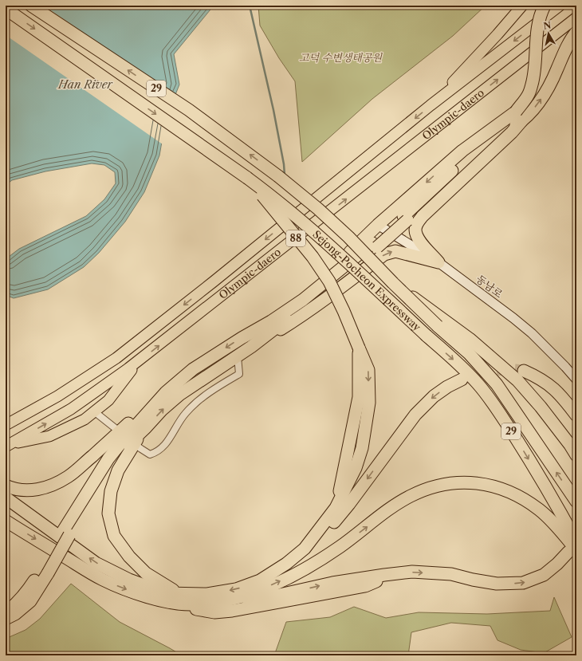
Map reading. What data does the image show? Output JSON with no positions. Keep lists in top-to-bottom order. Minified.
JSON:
{"streets":{"highway":["29","Olympic-daero","88","Sejong-Pocheon Expressway"],"main road":["동남로"]},"water":["Han River"],"parks":["고덕 수변생태공원"],"north":"top"}
